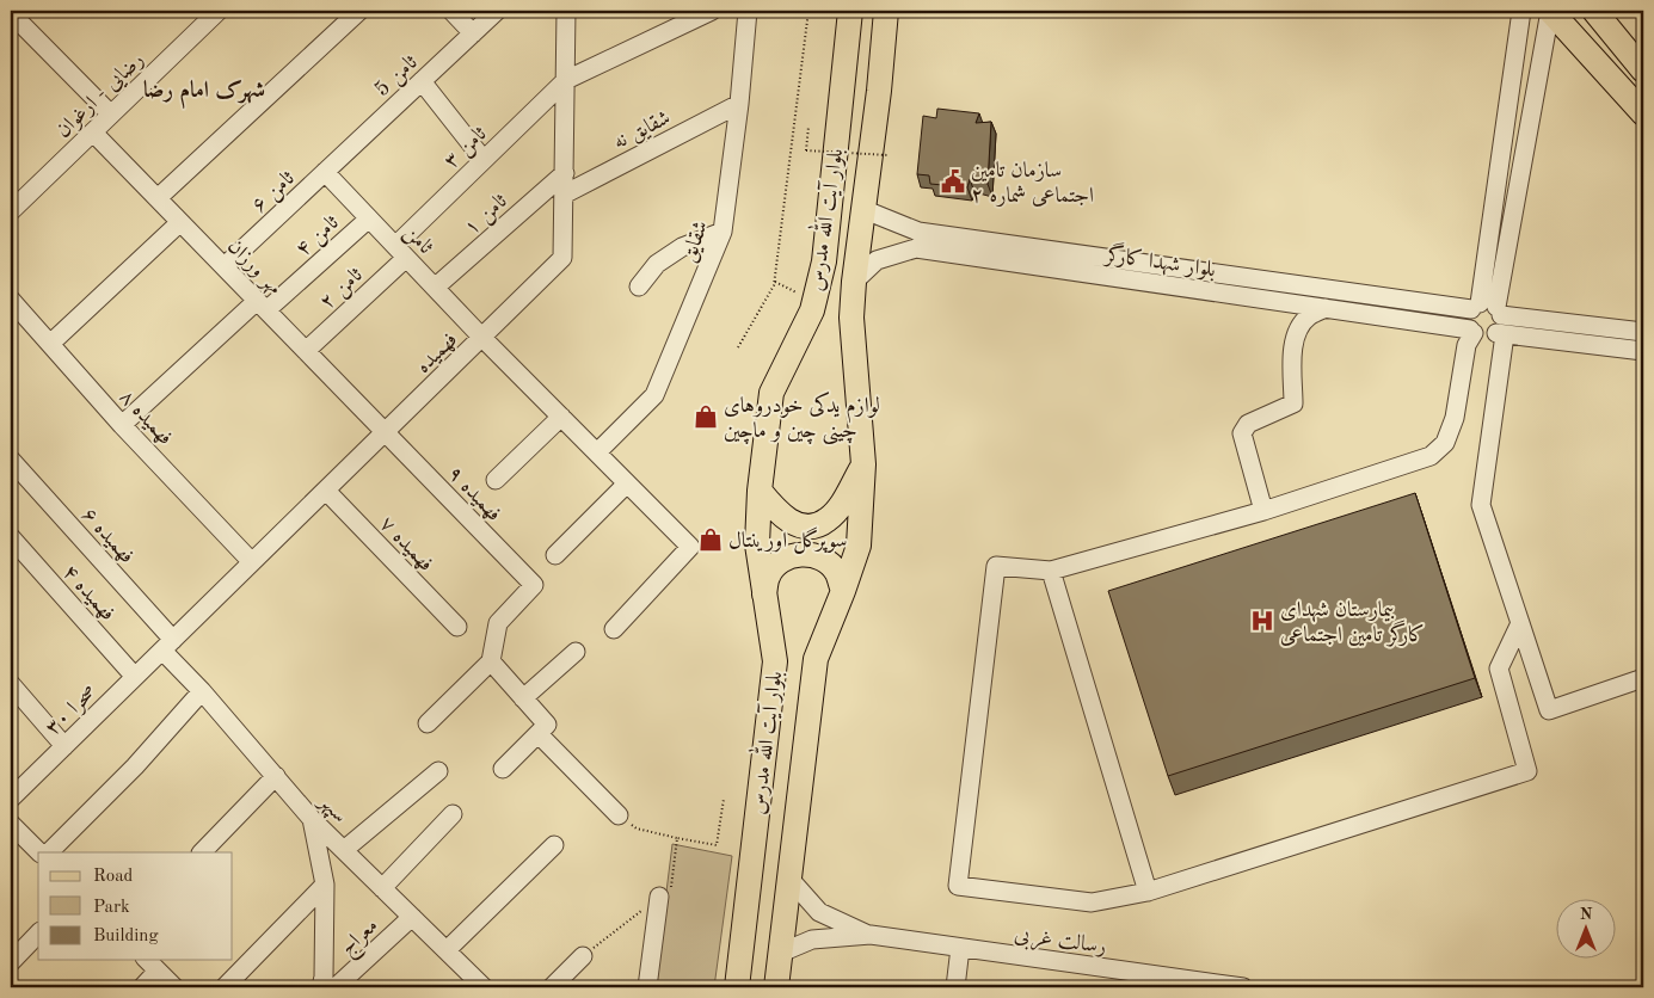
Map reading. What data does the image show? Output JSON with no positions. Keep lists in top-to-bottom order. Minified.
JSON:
{"streets":{"main road":["بلوار آیت الله مدرس"],"street":["ثامن 5","رضایی - ارغوان","شقایق نه","ثامن ۳","ثامن ۶","ثامن ۱","ثامن ۴","ثامن","شقایق","بلوار شهدا کارگر","مهر ورزان","ثامن ۲","فهمیده","فهمیده ۸","فهمیده ۹","فهمیده ۶","فهمیده ۷","فهمیده ۴","صحرا ۳۰","سپهر","معراج","رسالت غربی"]},"crossings":[["ثامن 5","ثامن ۶"],["ثامن 5","ثامن"],["رضایی - ارغوان","مهر ورزان"],["شقایق نه","شقایق"],["شقایق نه","فهمیده"],["ثامن ۳","ثامن"],["ثامن ۳","ثامن ۲"],["ثامن ۳","فهمیده"],["ثامن ۶","ثامن"],["ثامن ۶","مهر ورزان"],["ثامن ۱","ثامن"],["ثامن ۱","فهمیده"],["بلوار آیت الله مدرس","بلوار شهدا کارگر"],["بلوار آیت الله مدرس","رسالت غربی"],["ثامن ۴","ثامن"],["ثامن ۴","مهر ورزان"],["ثامن ۴","فهمیده ۸"],["ثامن","شقایق"],["ثامن","ثامن ۲"],["ثامن","فهمیده"],["مهر ورزان","ثامن ۲"],["مهر ورزان","فهمیده"],["مهر ورزان","فهمیده ۹"],["فهمیده","فهمیده ۸"],["فهمیده","فهمیده ۹"],["فهمیده","فهمیده ۶"],["فهمیده","فهمیده ۷"],["فهمیده","صحرا ۳۰"],["فهمیده","سپهر"],["فهمیده ۶","صحرا ۳۰"],["فهمیده ۶","سپهر"],["فهمیده ۴","صحرا ۳۰"],["صحرا ۳۰","سپهر"],["سپهر","معراج"]],"districts":["شهرک امام رضا"],"places":{"public building":["سازمان تامین اجتماعی شماره ۲"],"shop":["لوازم یدکی خودروهای چینی چین و ماچین","سوپرگل اورینتال"],"hospital":["بیمارستان شهدای کارگر تامین اجتماعی"]},"legend":["Road","Park","Building"],"north":"top"}
